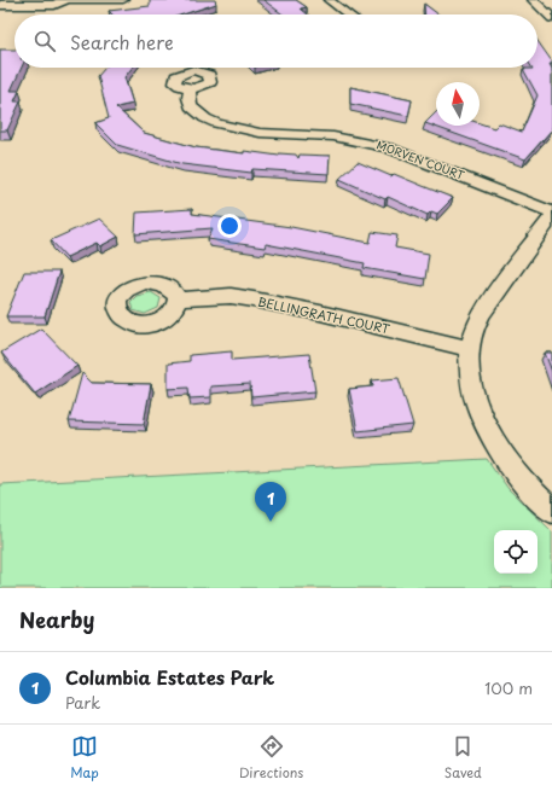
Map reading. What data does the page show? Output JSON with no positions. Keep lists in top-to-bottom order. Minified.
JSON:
{"streets":{"street":["MORVEN COURT","BELLINGRATH COURT"]},"north":"top","page":{"search":"Search here","pins":"1","heading":"Nearby","list":[{"mark":"1","name":"Columbia Estates Park","note":"Park","value":"100 m"}],"nav":["Map","Directions","Saved"]}}
